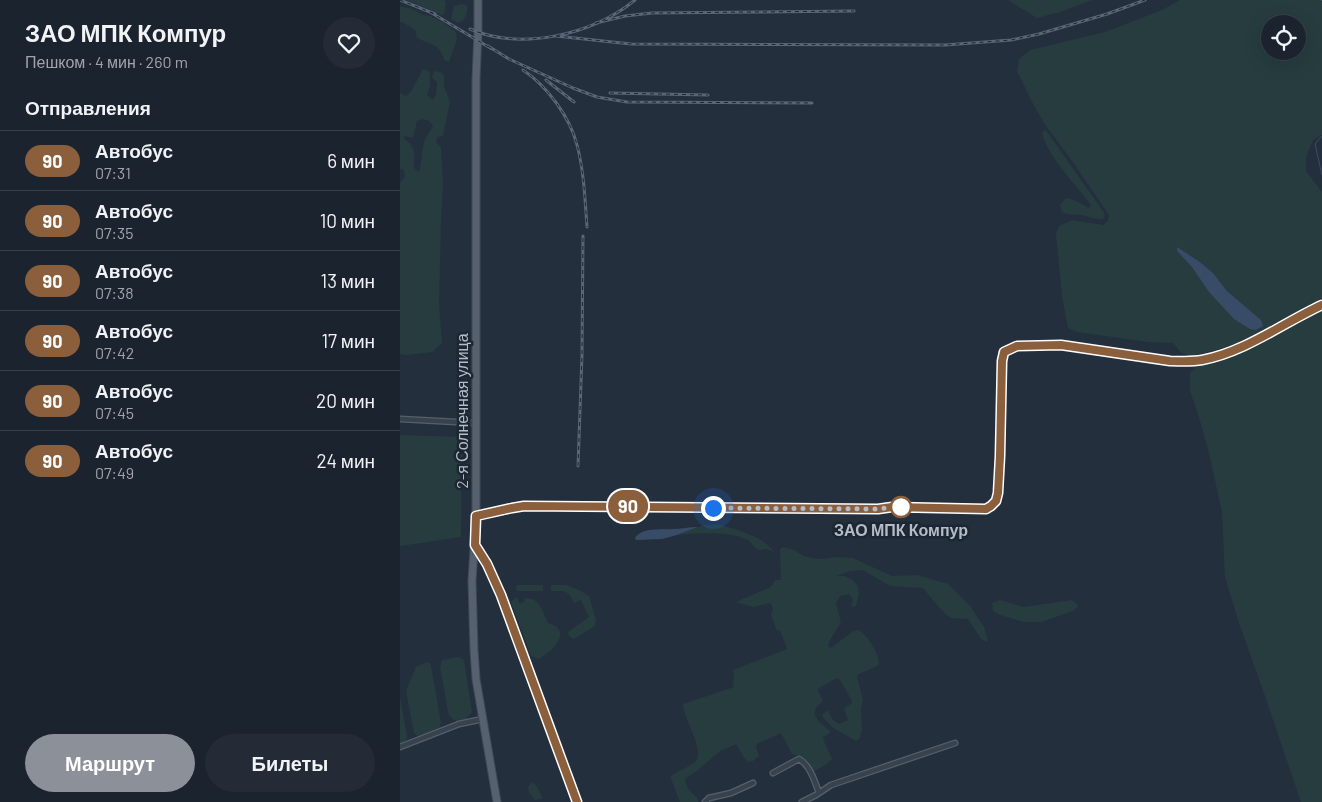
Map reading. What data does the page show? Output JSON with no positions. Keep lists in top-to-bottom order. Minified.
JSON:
{"streets":{"main road":["2-я Солнечная улица"]},"places":["ЗАО МПК Компур"],"lines":["bus line 90"],"page":{"heading":[["ЗАО МПК Компур","Пешком · 4 мин · 260 m"],"Отправления"],"on_map":"90","list":[{"mark":"90","name":"Автобус","note":"07:31","value":"6 мин"},{"mark":"90","name":"Автобус","note":"07:35","value":"10 мин"},{"mark":"90","name":"Автобус","note":"07:38","value":"13 мин"},{"mark":"90","name":"Автобус","note":"07:42","value":"17 мин"},{"mark":"90","name":"Автобус","note":"07:45","value":"20 мин"},{"mark":"90","name":"Автобус","note":"07:49","value":"24 мин"}],"buttons":["Маршрут","Билеты"]}}
